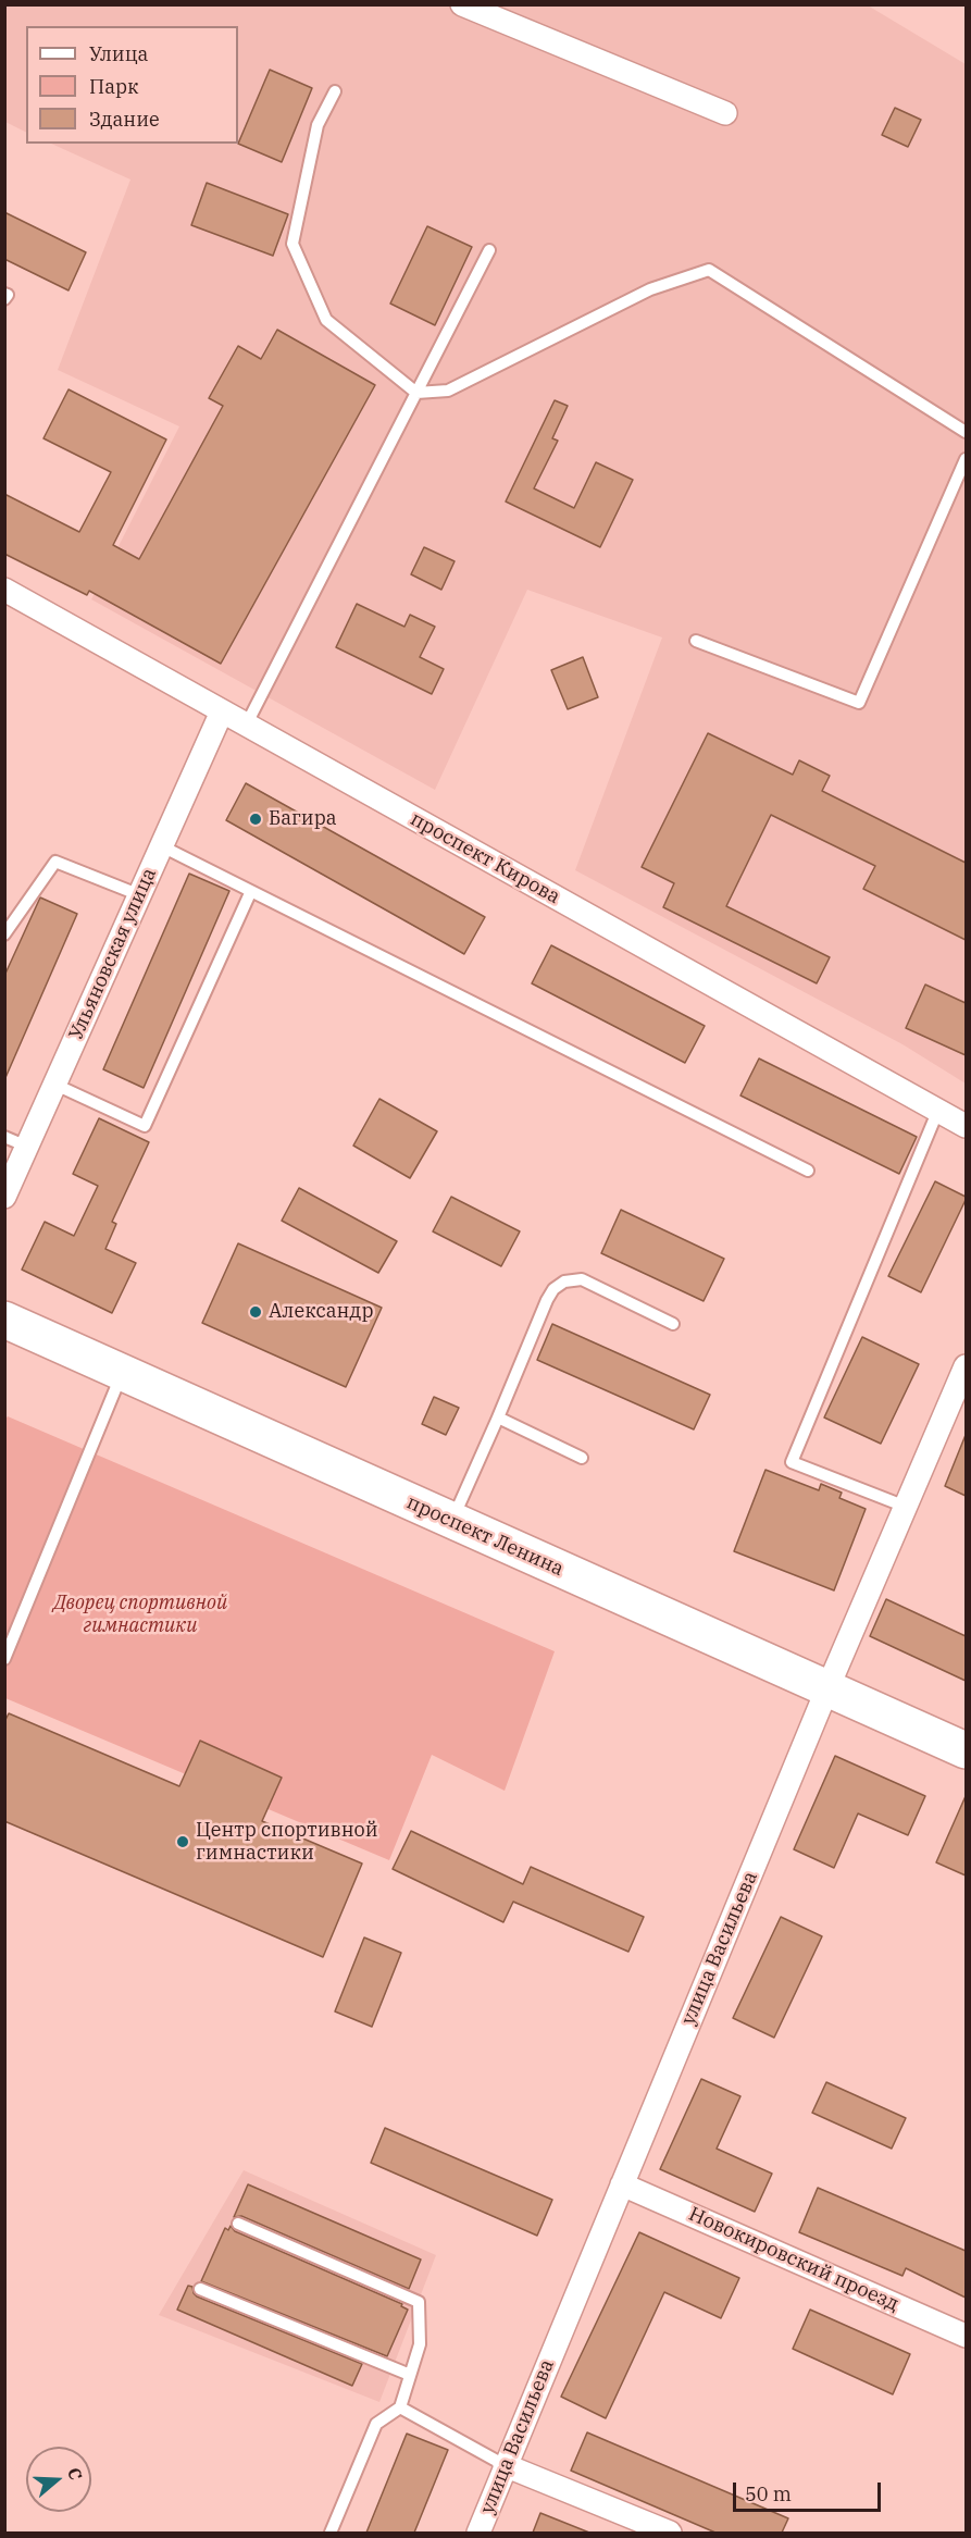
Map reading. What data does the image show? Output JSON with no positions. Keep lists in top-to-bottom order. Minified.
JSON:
{"streets":{"main road":["проспект Ленина"],"street":["проспект Кирова","Ульяновская улица","улица Васильева","Новокировский проезд"]},"crossings":[["проспект Кирова","Ульяновская улица"],["проспект Ленина","улица Васильева"],["улица Васильева","Новокировский проезд"]],"parks":["Дворец спортивной гимнастики"],"places":["Багира","Александр","Центр спортивной гимнастики"],"legend":["Улица","Парк","Здание"],"scale_bar":"50 m","north":"right"}
